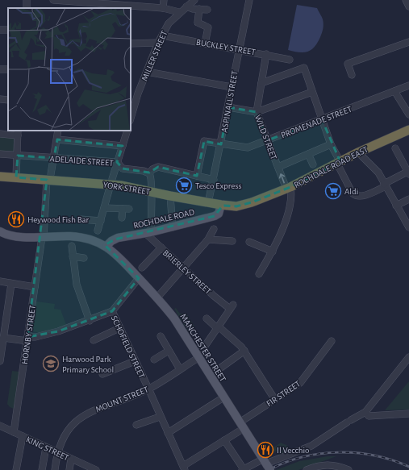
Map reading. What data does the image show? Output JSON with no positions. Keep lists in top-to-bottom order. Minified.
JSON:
{"streets":{"highway":["ROCHDALE ROAD EAST","YORK STREET"],"main road":["ROCHDALE ROAD","MANCHESTER STREET"],"street":["BUCKLEY STREET","MILLER STREET","ASPINALL STREET","PROMENADE STREET","WILD STREET","ADELAIDE STREET","BRIERLEY STREET","HORNBY STREET","SCHOFIELD STREET","FIR STREET","MOUNT STREET","KING STREET"]},"crossings":[["BUCKLEY STREET","MILLER STREET"],["BUCKLEY STREET","ASPINALL STREET"],["BUCKLEY STREET","WILD STREET"],["ASPINALL STREET","PROMENADE STREET"],["ASPINALL STREET","YORK STREET"],["PROMENADE STREET","WILD STREET"],["WILD STREET","ROCHDALE ROAD EAST"],["ADELAIDE STREET","HORNBY STREET"],["ROCHDALE ROAD EAST","YORK STREET"],["YORK STREET","ROCHDALE ROAD"],["YORK STREET","HORNBY STREET"],["ROCHDALE ROAD","BRIERLEY STREET"],["ROCHDALE ROAD","MANCHESTER STREET"],["BRIERLEY STREET","MOUNT STREET"],["HORNBY STREET","MANCHESTER STREET"],["HORNBY STREET","KING STREET"],["SCHOFIELD STREET","FIR STREET"],["SCHOFIELD STREET","MOUNT STREET"],["MANCHESTER STREET","FIR STREET"],["MANCHESTER STREET","MOUNT STREET"],["MOUNT STREET","KING STREET"]],"places":{"supermarket":["Tesco Express","Aldi"],"restaurant":["Heywood Fish Bar","Il Vecchio"],"school or university":["Harwood Park Primary School"]}}
